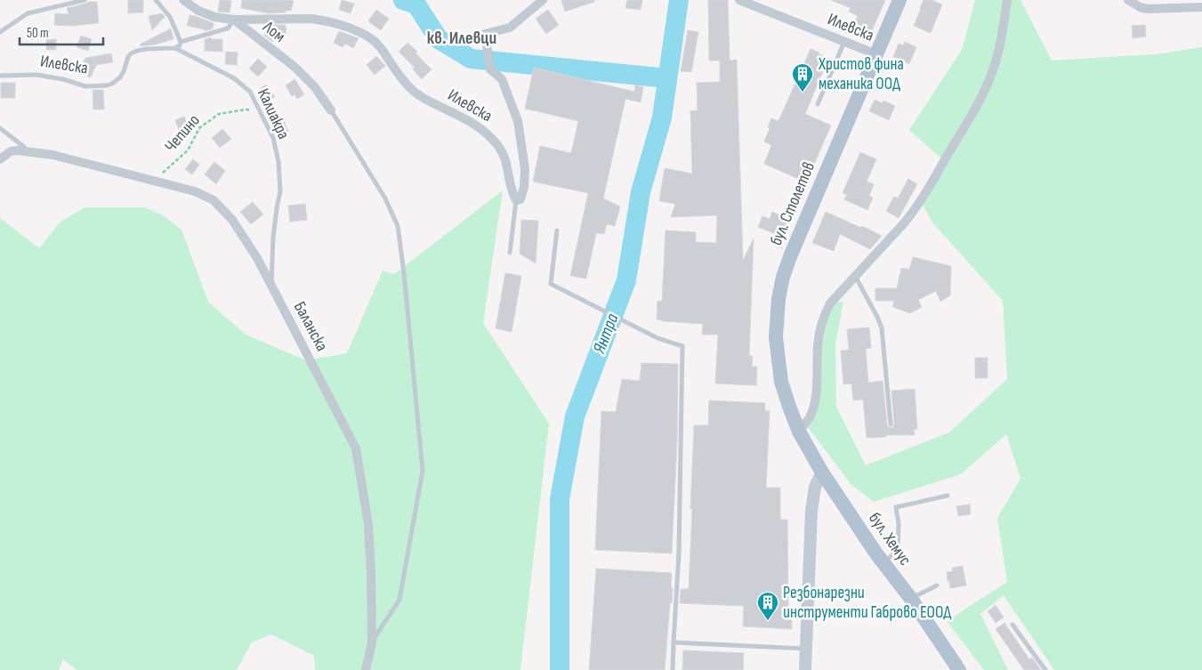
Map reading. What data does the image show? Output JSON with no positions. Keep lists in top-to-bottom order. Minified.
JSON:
{"streets":{"main road":["бул. Столетов","бул. Хемус"],"street":["Илевска","Лом","Баланска"],"lane":["Калиакра"],"path":["Чепино"]},"crossings":[["Илевска","Лом"],["Илевска","Калиакра"],["Илевска","бул. Столетов"],["Калиакра","Чепино"],["Калиакра","Баланска"],["Чепино","Баланска"],["бул. Столетов","бул. Хемус"]],"districts":["кв. Илевци"],"water":["Янтра"],"places":{"building":["Христов фина механика ООД","Резбонарезни инструменти Габрово ЕООД"]},"scale_bar":"50 m"}
